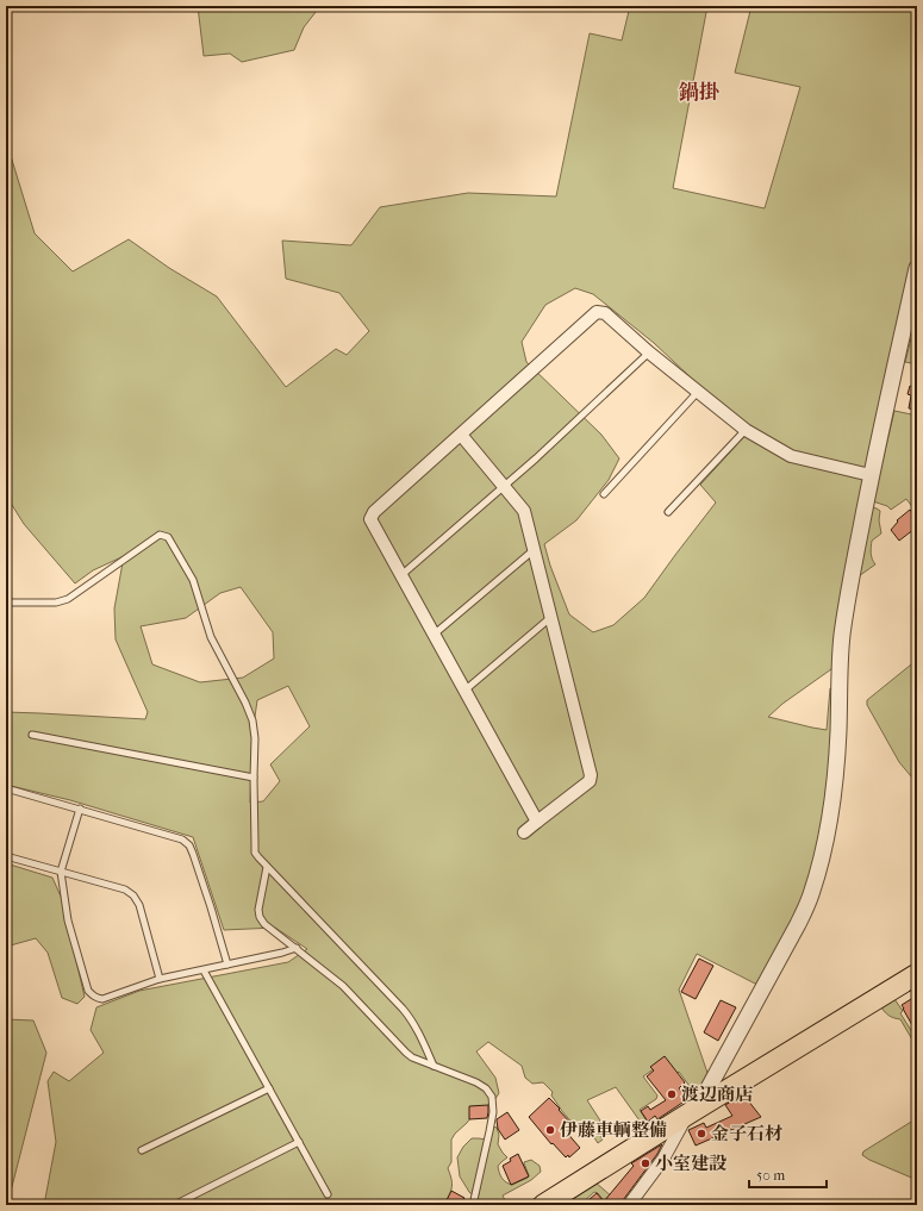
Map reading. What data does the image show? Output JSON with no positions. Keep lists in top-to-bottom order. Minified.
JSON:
{"districts":["鍋掛"],"places":["渡辺商店","伊藤車輌整備","金子石材","小室建設"],"scale_bar":"50 m"}
